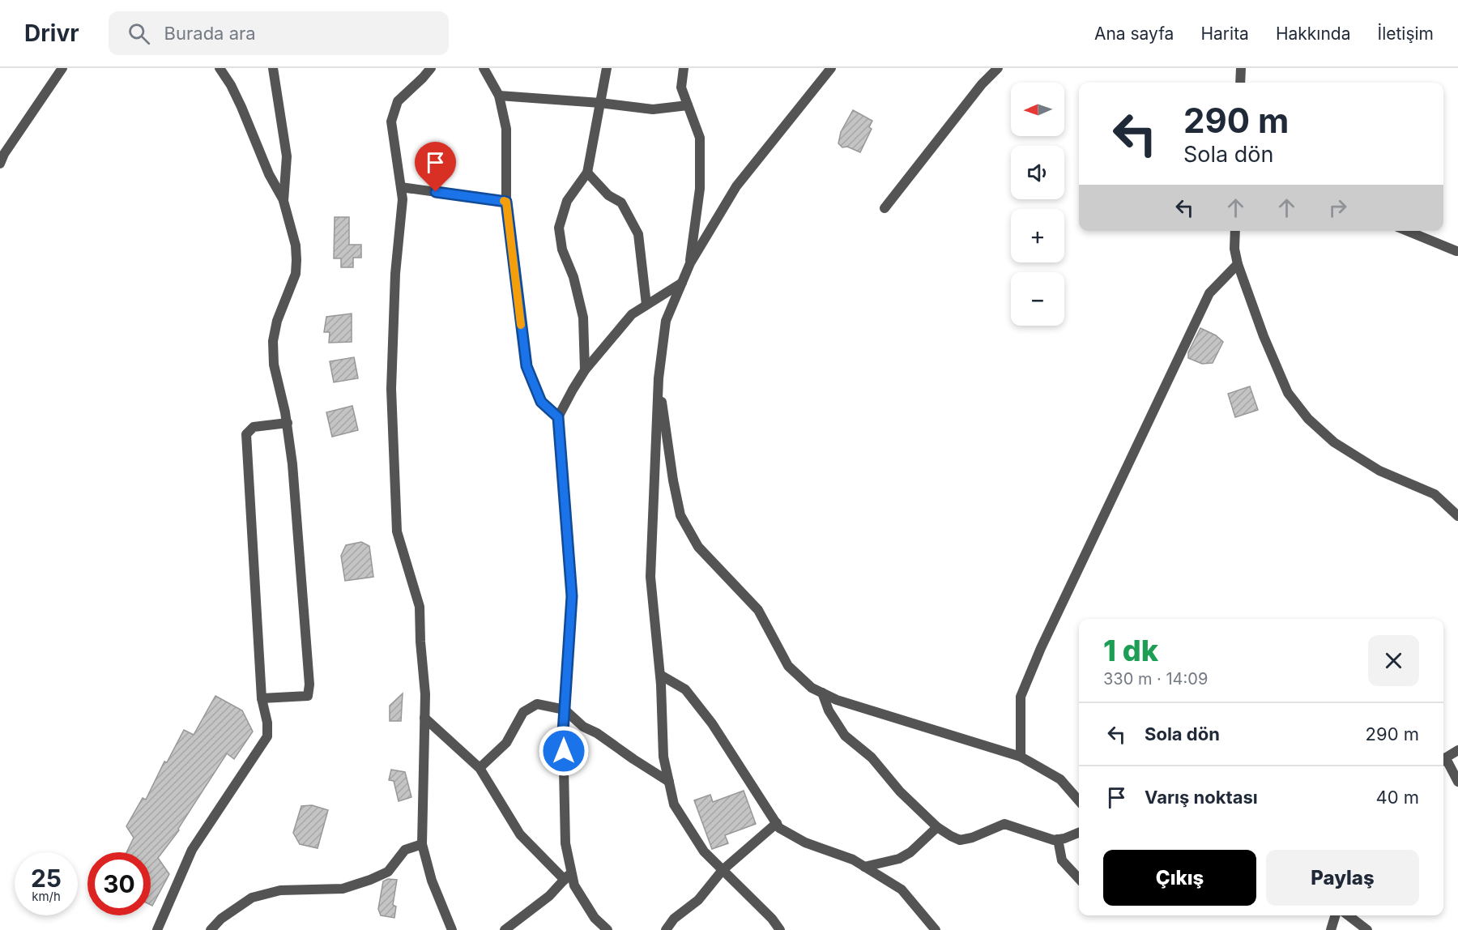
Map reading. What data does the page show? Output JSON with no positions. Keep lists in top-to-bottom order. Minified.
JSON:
{"north":"left","page":{"header":"Drivr","search":"Burada ara","nav":["Ana sayfa","Harita","Hakkında","İletişim"],"map_buttons":["+","−"],"turn":["290 m","Sola dön"],"heading":["1 dk","330 m · 14:09"],"list":[{"name":"Sola dön","value":"290 m"},{"name":"Varış noktası","value":"40 m"}],"buttons":["Çıkış","Paylaş"],"speed":"25 km/h","limit":"30"}}
